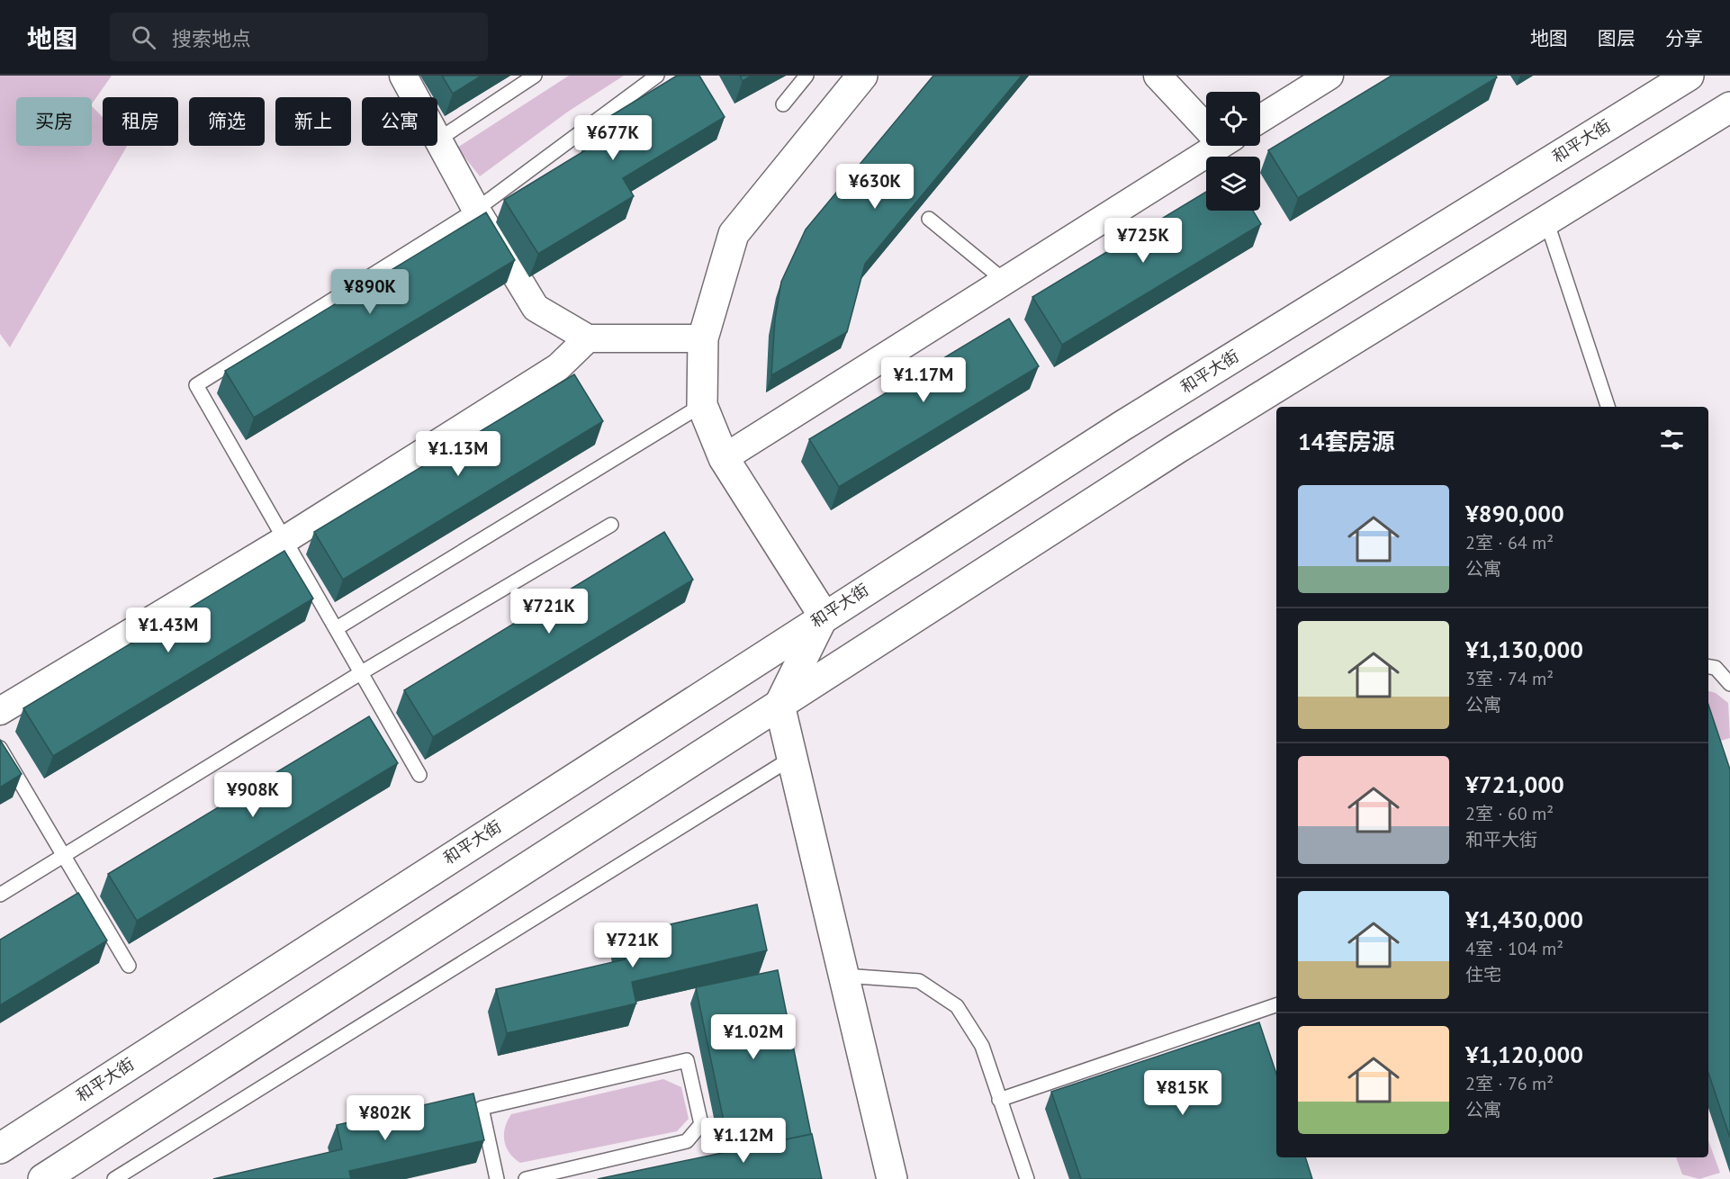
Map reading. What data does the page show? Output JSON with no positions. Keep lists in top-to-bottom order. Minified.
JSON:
{"streets":{"main road":["和平大街"]},"page":{"header":"地图","search":"搜索地点","nav":["地图","图层","分享"],"chip":["买房","租房","筛选","新上","公寓"],"price":["¥677K","¥630K","¥725K","¥890K","¥1.17M","¥1.13M","¥721K","¥1.43M","¥908K","¥721K","¥1.02M","¥815K","¥802K","¥1.12M"],"heading":"14套房源","list":[{"name":"¥890,000","note":"2室 · 64 m² · 公寓"},{"name":"¥1,130,000","note":"3室 · 74 m² · 公寓"},{"name":"¥721,000","note":"2室 · 60 m² · 和平大街"},{"name":"¥1,430,000","note":"4室 · 104 m² · 住宅"},{"name":"¥1,120,000","note":"2室 · 76 m² · 公寓"}]}}
